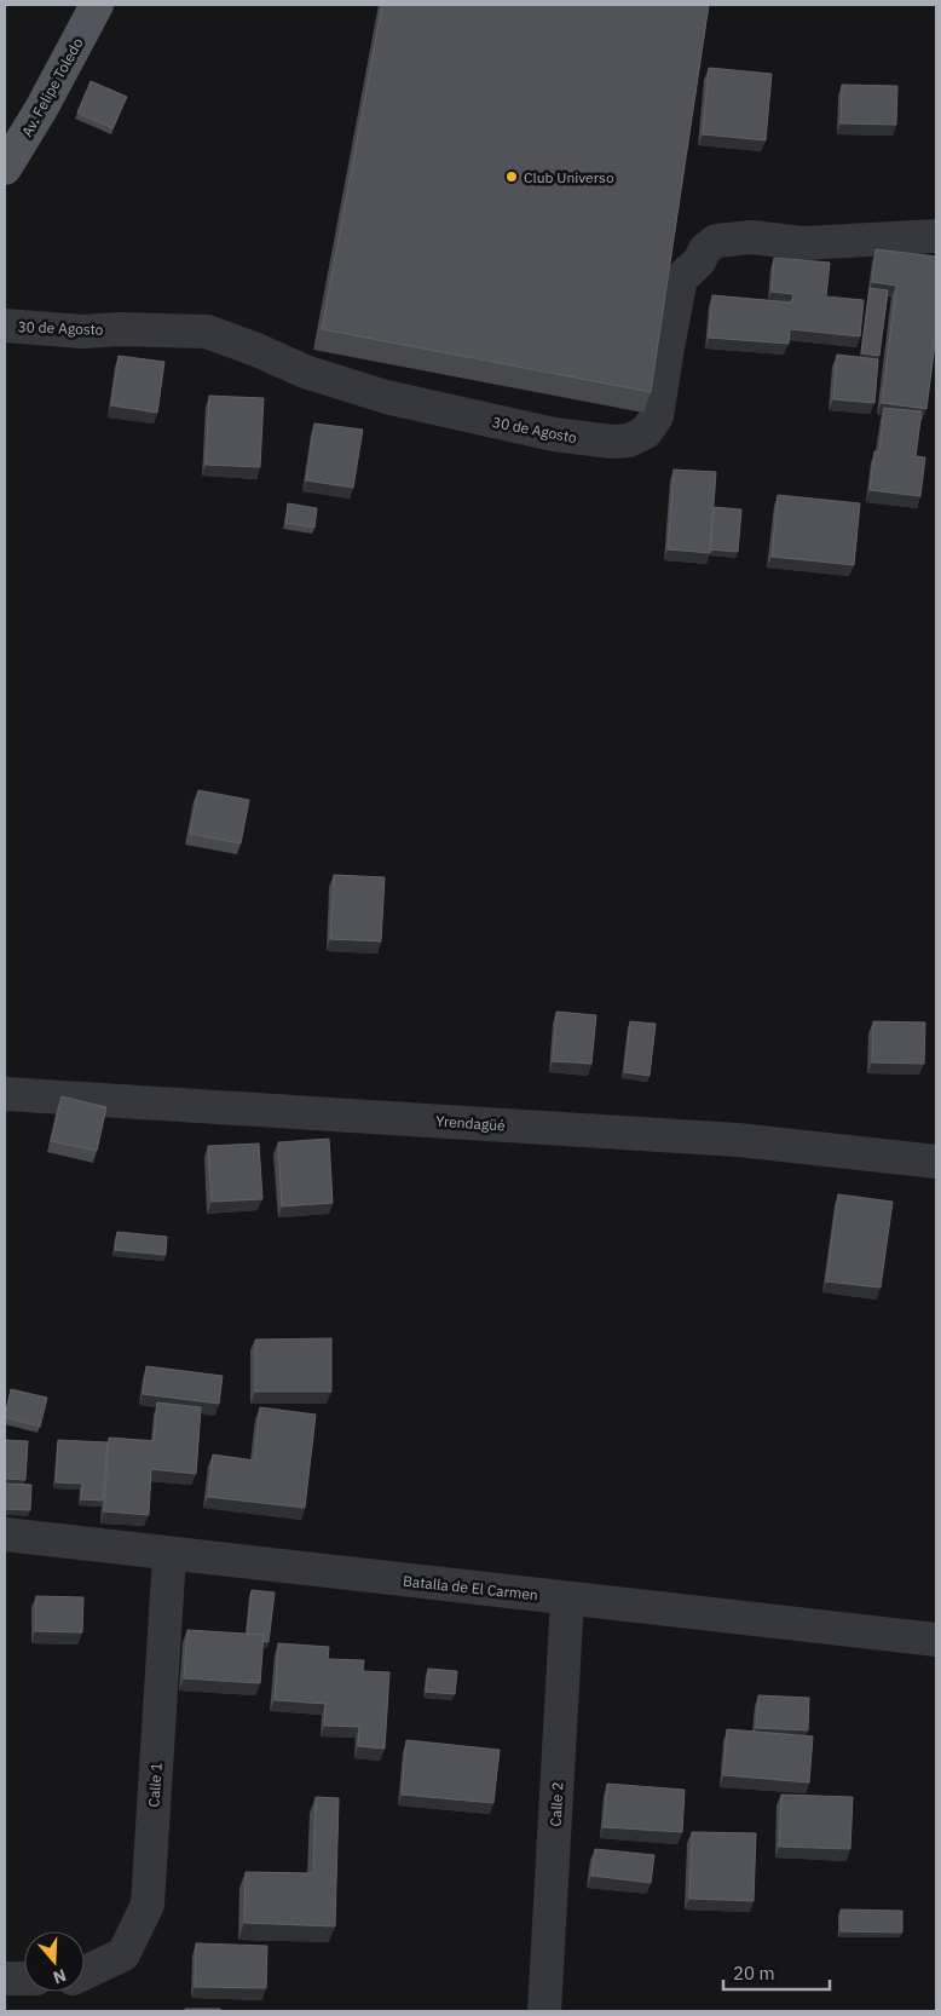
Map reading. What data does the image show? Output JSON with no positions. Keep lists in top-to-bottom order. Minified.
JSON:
{"streets":{"main road":["Av. Felipe Toledo"],"street":["30 de Agosto","Yrendagüé","Batalla de El Carmen","Calle 1","Calle 2"]},"crossings":[["Batalla de El Carmen","Calle 1"],["Batalla de El Carmen","Calle 2"]],"places":["Club Universo"],"scale_bar":"20 m","north":"bottom"}
